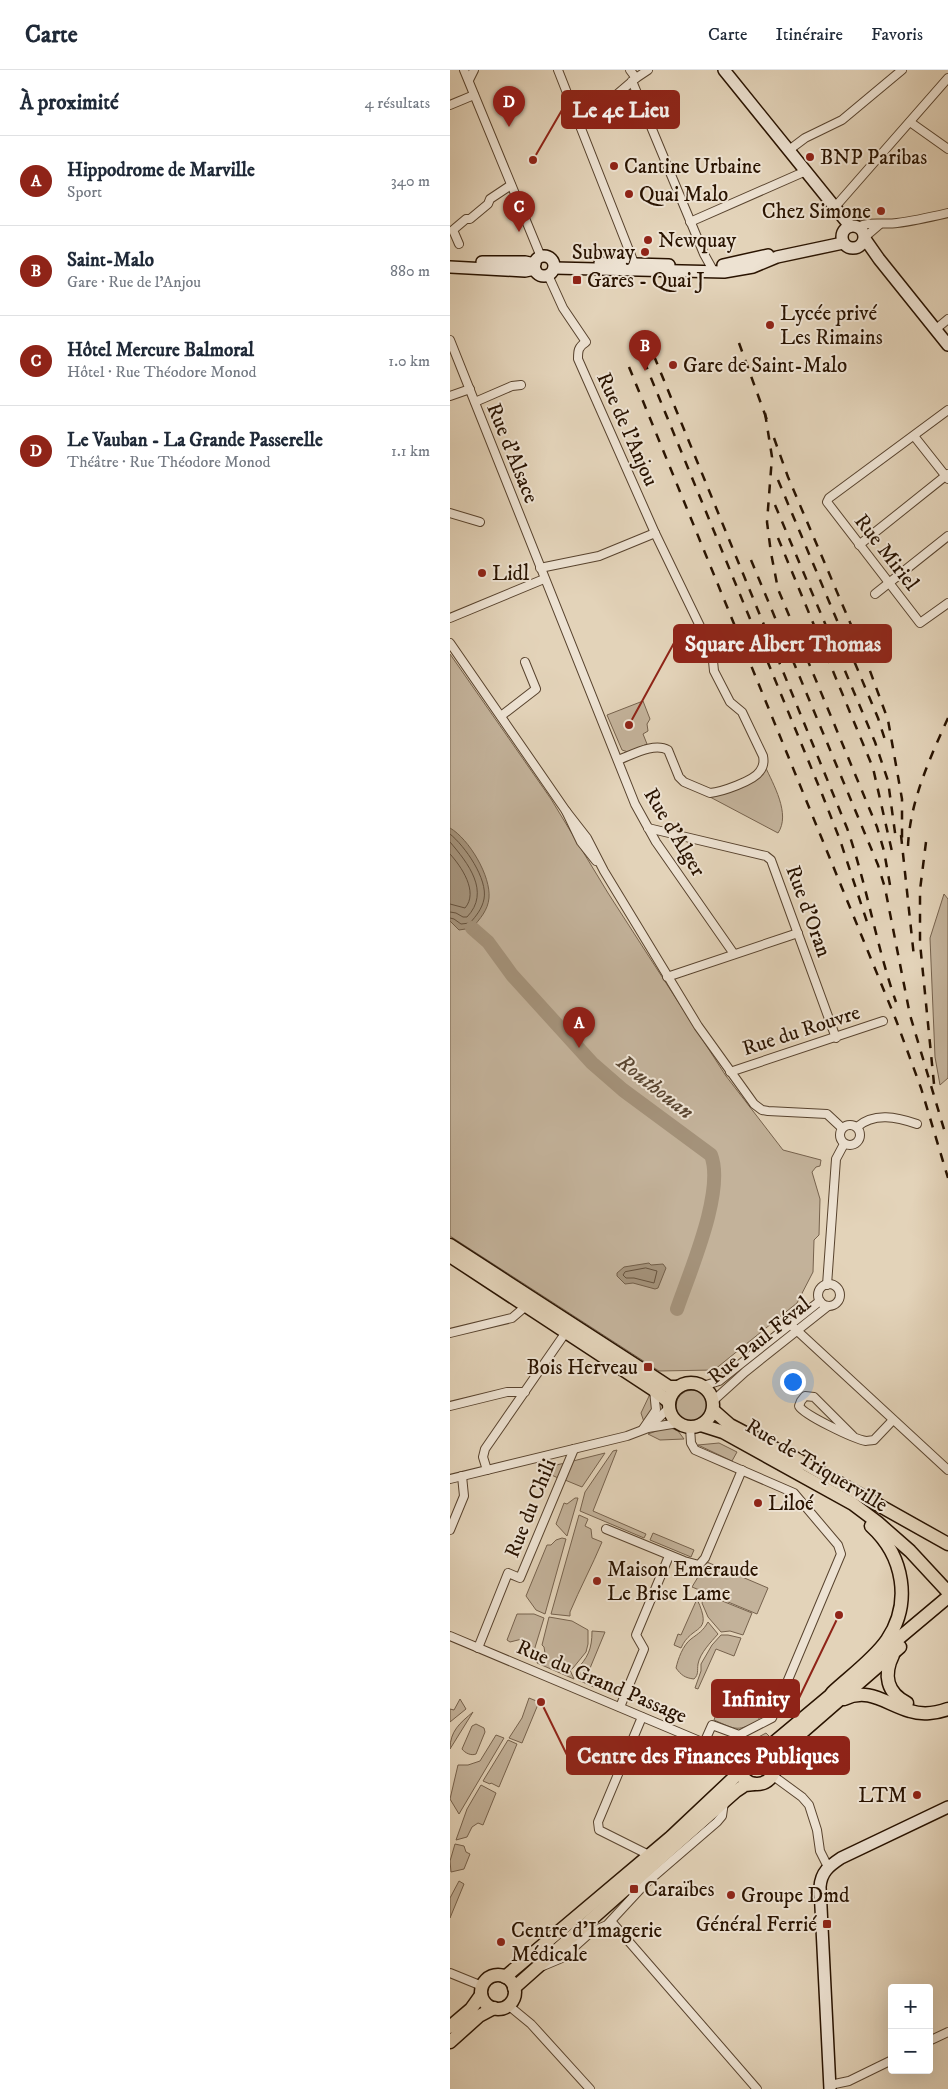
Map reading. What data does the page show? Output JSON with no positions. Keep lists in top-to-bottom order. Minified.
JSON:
{"streets":{"main road":["Rue de Triquerville"],"street":["Rue de l'Anjou","Rue d'Alsace","Rue Miriel","Rue d'Alger","Rue d'Oran","Rue du Rouvre","Rue Paul Féval","Rue du Chili","Rue du Grand Passage"]},"crossings":[["Rue d'Alsace","Rue d'Alger"],["Rue d'Alger","Rue d'Oran"],["Rue d'Oran","Rue du Rouvre"],["Rue Paul Féval","Rue de Triquerville"],["Rue du Chili","Rue du Grand Passage"]],"water":["Routhouan"],"places":{"other":["BNP Paribas","Le 4e Lieu","Cantine Urbaine","Quai Malo","Chez Simone","Newquay","Subway","Lycée privé Les Rimains","Gare de Saint-Malo","Lidl","Square Albert Thomas","Liloé","Maison Emeraude Le Brise Lame","Infinity","Centre des Finances Publiques","LTM","Groupe Dmd","Centre d'Imagerie Médicale"],"transit":["Gares - Quai J","Bois Herveau","Caraïbes","Général Ferrié"]},"page":{"header":"Carte","nav":["Carte","Itinéraire","Favoris"],"heading":["À proximité","4 résultats"],"pins":["D","C","B","A"],"list":[{"mark":"A","name":"Hippodrome de Marville","note":"Sport","value":"340 m"},{"mark":"B","name":"Saint-Malo","note":"Gare · Rue de l'Anjou","value":"880 m"},{"mark":"C","name":"Hôtel Mercure Balmoral","note":"Hôtel · Rue Théodore Monod","value":"1.0 km"},{"mark":"D","name":"Le Vauban - La Grande Passerelle","note":"Théâtre · Rue Théodore Monod","value":"1.1 km"}],"map_buttons":["+","−"]}}
